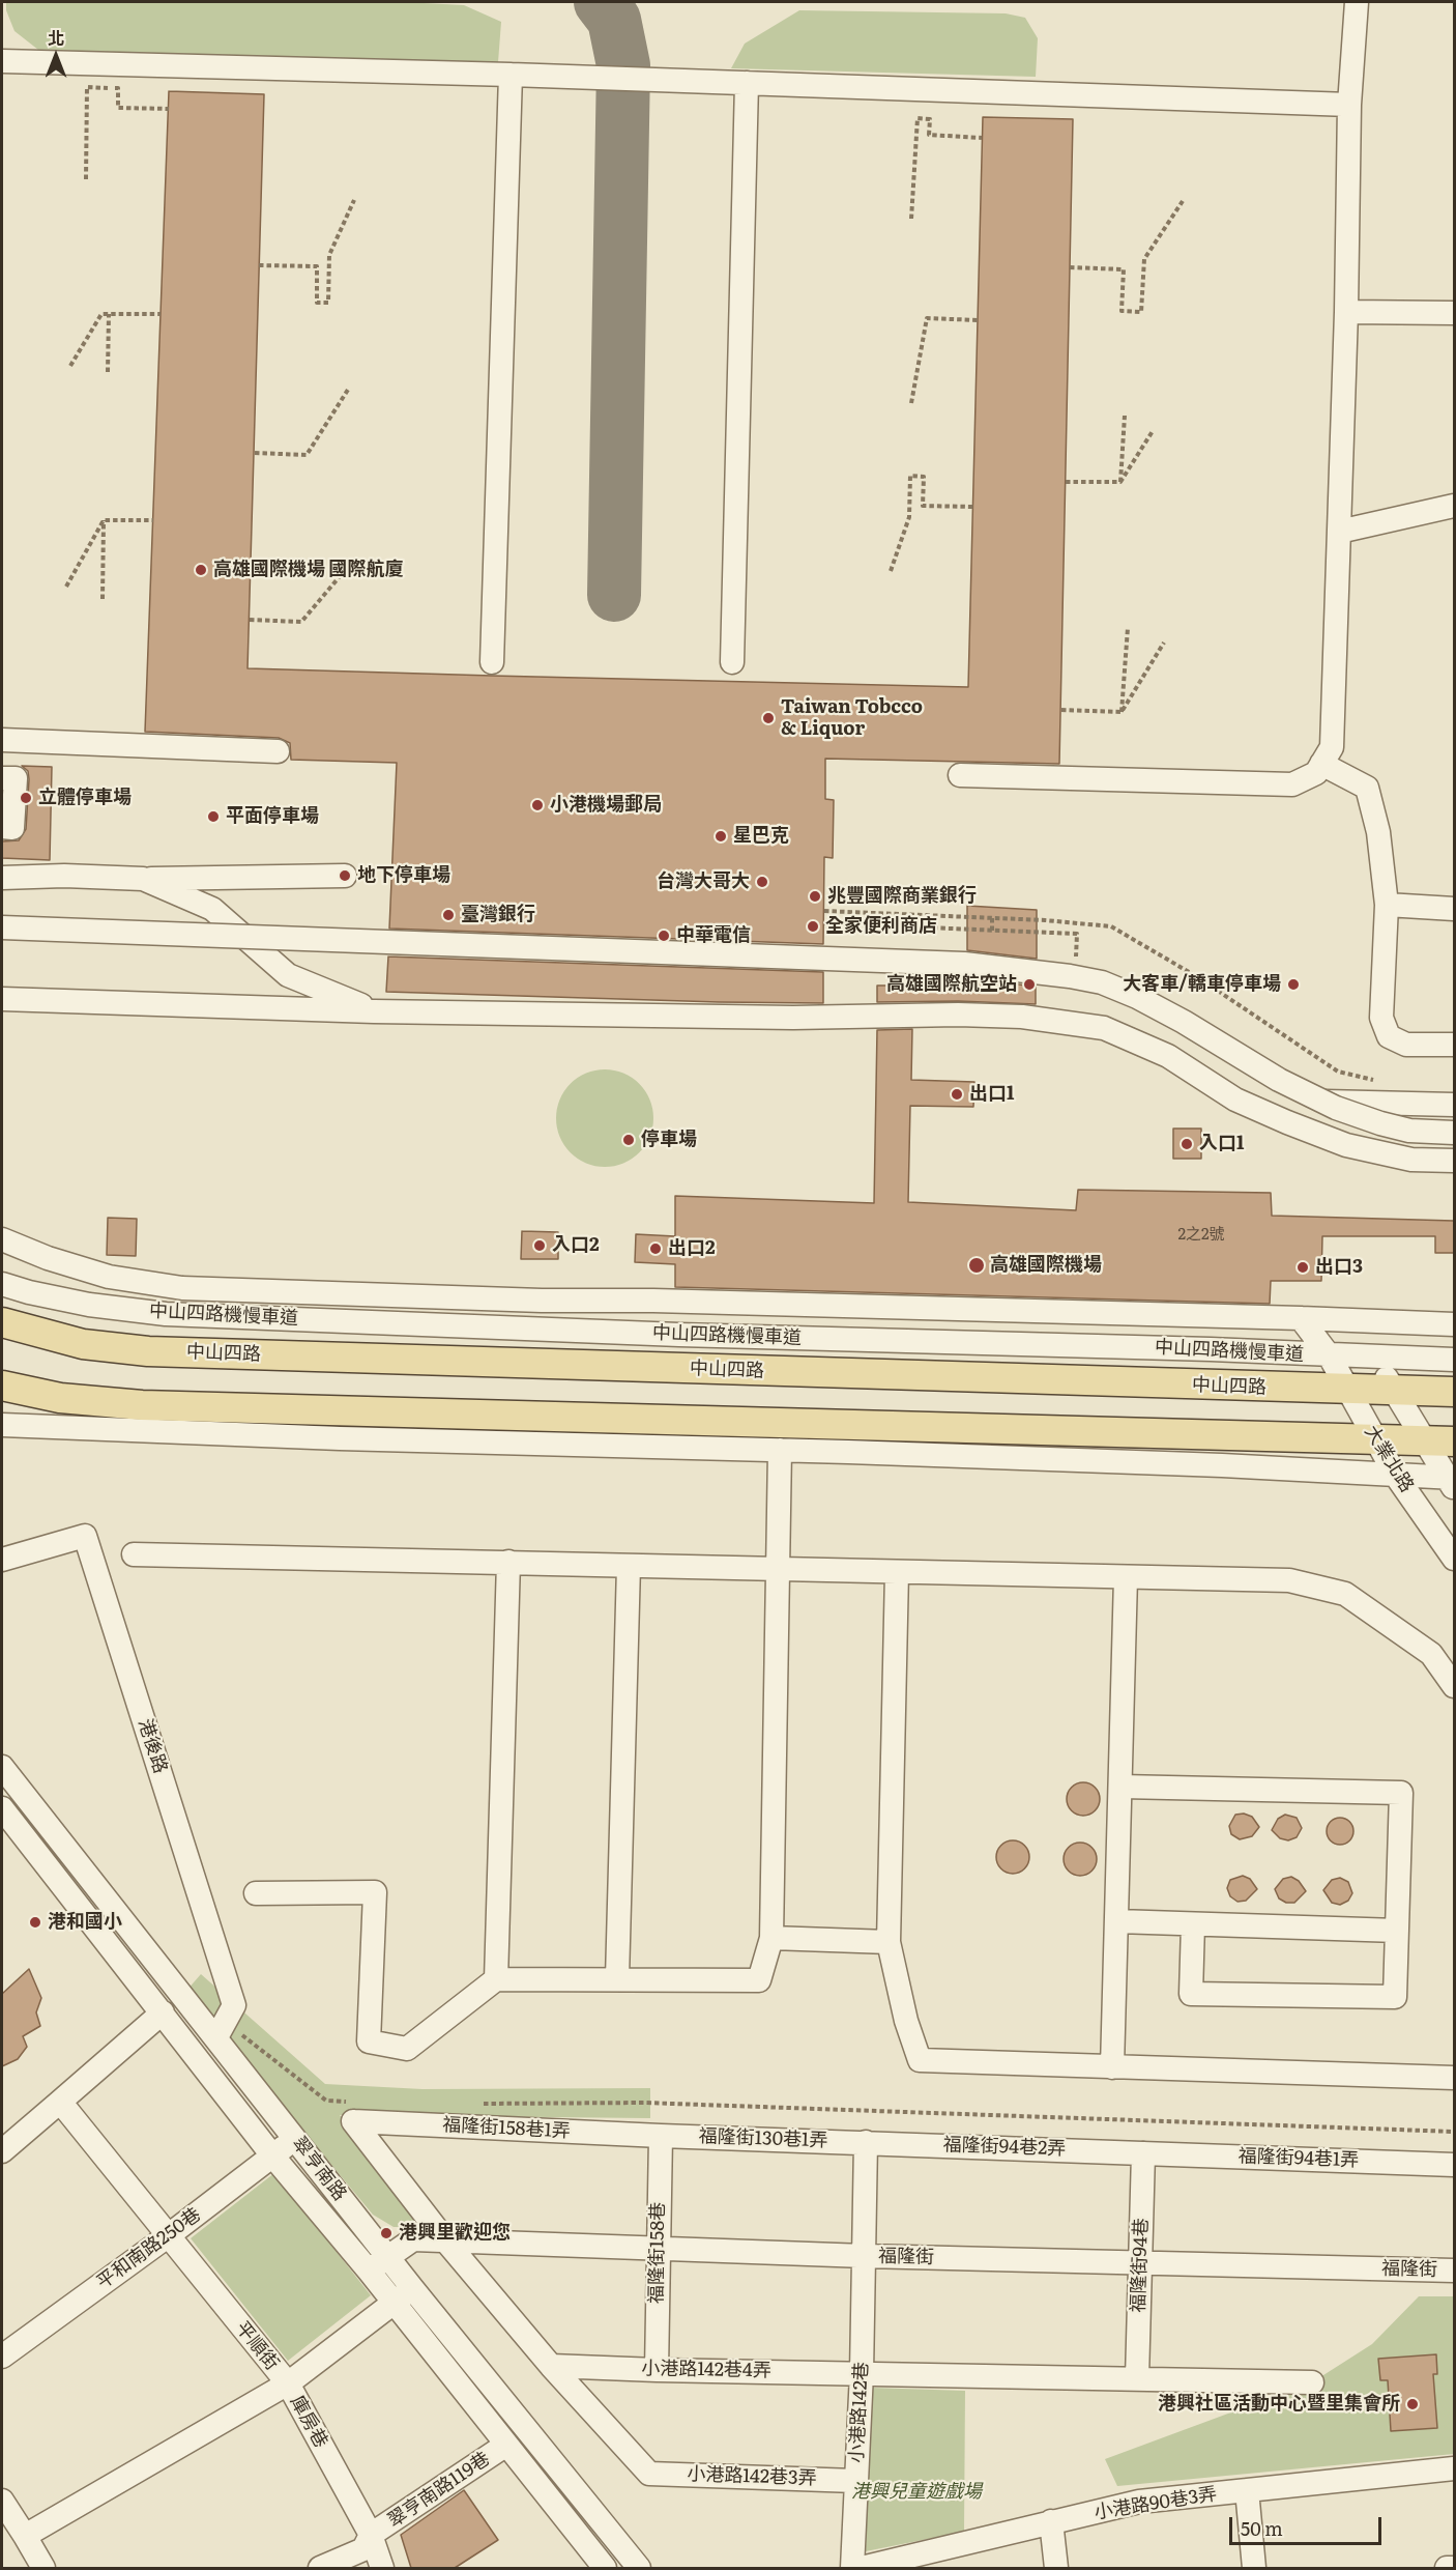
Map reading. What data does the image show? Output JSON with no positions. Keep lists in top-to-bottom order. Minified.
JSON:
{"streets":{"main road":["中山四路"],"street":["中山四路機慢車道","大業北路","港後路","福隆街158巷1弄","福隆街130巷1弄","福隆街94巷2弄","福隆街94巷1弄","翠亨南路","平和南路250巷","福隆街158巷","福隆街","福隆街94巷","平順街","小港路142巷4弄","小港路142巷","庫房巷","小港路142巷3弄","翠亨南路119巷","小港路90巷3弄"]},"crossings":[["中山四路機慢車道","大業北路"],["中山四路","大業北路"],["港後路","翠亨南路"],["福隆街158巷1弄","福隆街130巷1弄"],["福隆街158巷1弄","福隆街158巷"],["福隆街130巷1弄","福隆街94巷2弄"],["福隆街130巷1弄","福隆街158巷"],["福隆街130巷1弄","小港路142巷"],["福隆街94巷2弄","福隆街94巷1弄"],["福隆街94巷2弄","福隆街94巷"],["福隆街94巷2弄","小港路142巷"],["福隆街94巷1弄","福隆街94巷"],["翠亨南路","平和南路250巷"],["翠亨南路","福隆街"],["翠亨南路","庫房巷"],["翠亨南路","翠亨南路119巷"],["平和南路250巷","平順街"],["福隆街158巷","福隆街"],["福隆街158巷","小港路142巷4弄"],["福隆街","福隆街94巷"],["福隆街","小港路142巷"],["平順街","庫房巷"],["小港路142巷4弄","小港路142巷"],["小港路142巷4弄","小港路142巷3弄"],["小港路142巷","小港路142巷3弄"],["庫房巷","翠亨南路119巷"]],"parks":["港興兒童遊戲場"],"places":["高雄國際機場 國際航廈","Taiwan Tobcco & Liquor","立體停車場","小港機場郵局","平面停車場","星巴克","地下停車場","台灣大哥大","兆豐國際商業銀行","臺灣銀行","全家便利商店","中華電信","高雄國際航空站","大客車/轎車停車場","出口1","停車場","入口1","入口2","出口2","高雄國際機場","出口3","港和國小","港興里歡迎您","港興社區活動中心暨里集會所"],"house_numbers":["2之2號"],"scale_bar":"50 m","north":"top"}
